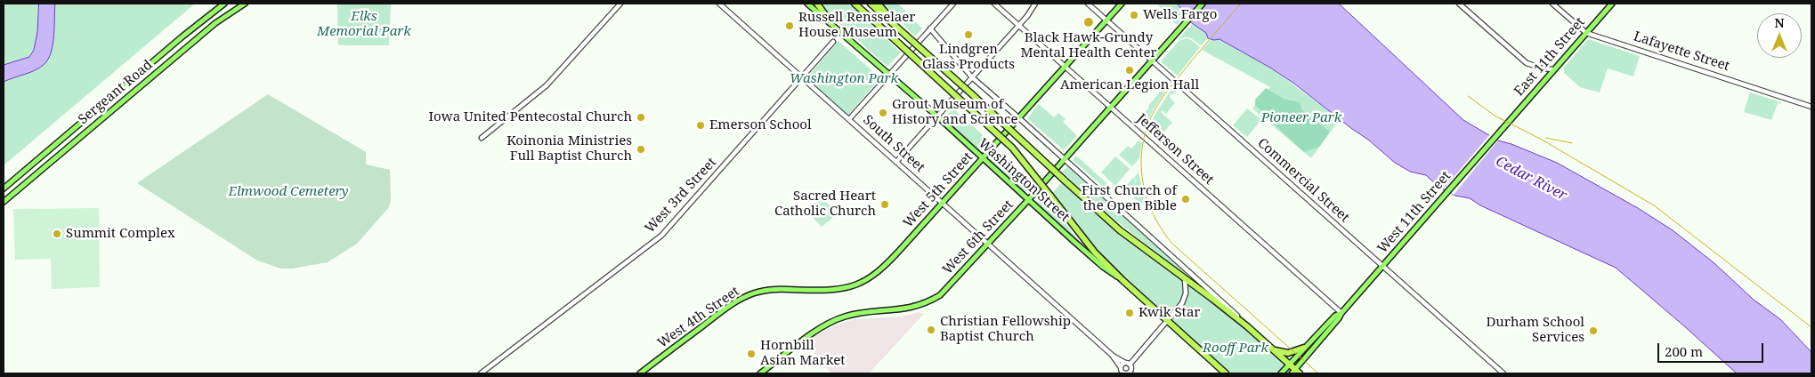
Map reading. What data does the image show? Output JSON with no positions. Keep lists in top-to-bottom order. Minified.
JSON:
{"streets":{"highway":["Washington Street"],"main road":["East 11th Street","Sergeant Road","West 5th Street","West 11th Street","West 6th Street","West 4th Street"],"street":["Lafayette Street","South Street","Jefferson Street","Commercial Street","West 3rd Street"]},"crossings":[["Lafayette Street","East 11th Street"],["East 11th Street","West 11th Street"],["South Street","West 5th Street"],["South Street","West 3rd Street"],["South Street","West 6th Street"],["Jefferson Street","West 5th Street"],["Jefferson Street","West 11th Street"],["Jefferson Street","West 6th Street"],["Washington Street","West 5th Street"],["Washington Street","West 6th Street"],["Commercial Street","West 5th Street"],["Commercial Street","West 11th Street"],["Commercial Street","West 6th Street"],["West 5th Street","West 4th Street"]],"water":["Cedar River"],"parks":["Elks Memorial Park","Washington Park","Pioneer Park","Elmwood Cemetery","Rooff Park"],"places":["Wells Fargo","Black Hawk-Grundy Mental Health Center","Russell Rensselaer House Museum","Lindgren Glass Products","American Legion Hall","Grout Museum of History and Science","Iowa United Pentecostal Church","Emerson School","Koinonia Ministries Full Baptist Church","First Church of the Open Bible","Sacred Heart Catholic Church","Summit Complex","Kwik Star","Christian Fellowship Baptist Church","Durham School Services","Hornbill Asian Market"],"scale_bar":"200 m","north":"top"}
